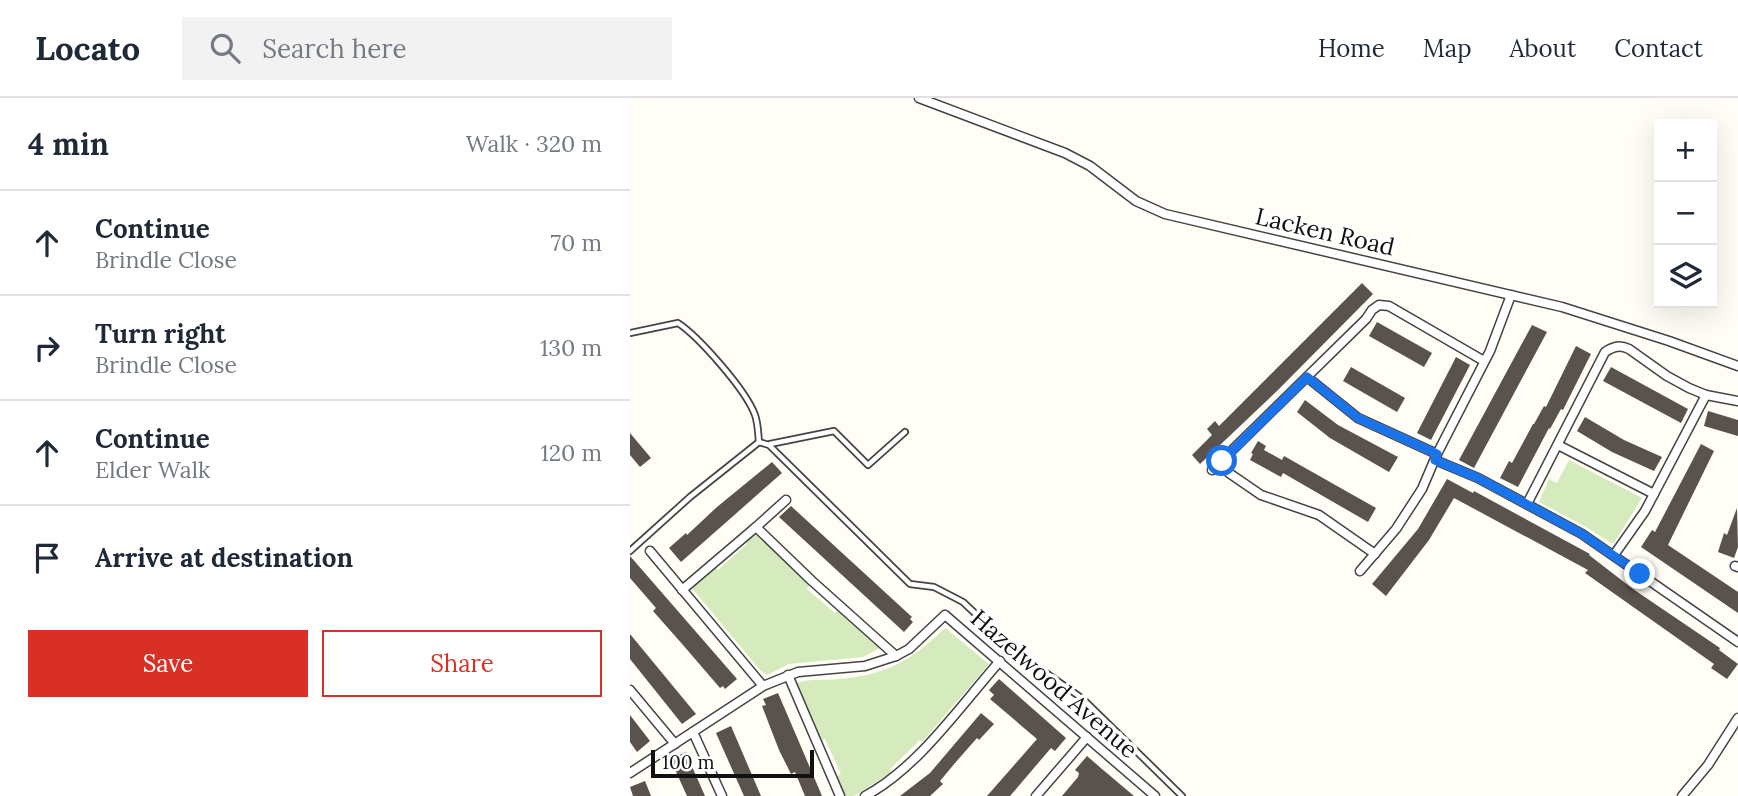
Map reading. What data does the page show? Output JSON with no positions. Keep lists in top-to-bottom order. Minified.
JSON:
{"streets":{"street":["Lacken Road","Hazelwood Avenue"]},"scale_bar":"100 m","page":{"header":"Locato","search":"Search here","nav":["Home","Map","About","Contact"],"heading":["4 min","Walk · 320 m"],"map_buttons":["+","−"],"list":[["Continue","Brindle Close","70 m"],["Turn right","Brindle Close","130 m"],["Continue","Elder Walk","120 m"],"Arrive at destination"],"buttons":["Save","Share"],"scale":"100 m"}}
